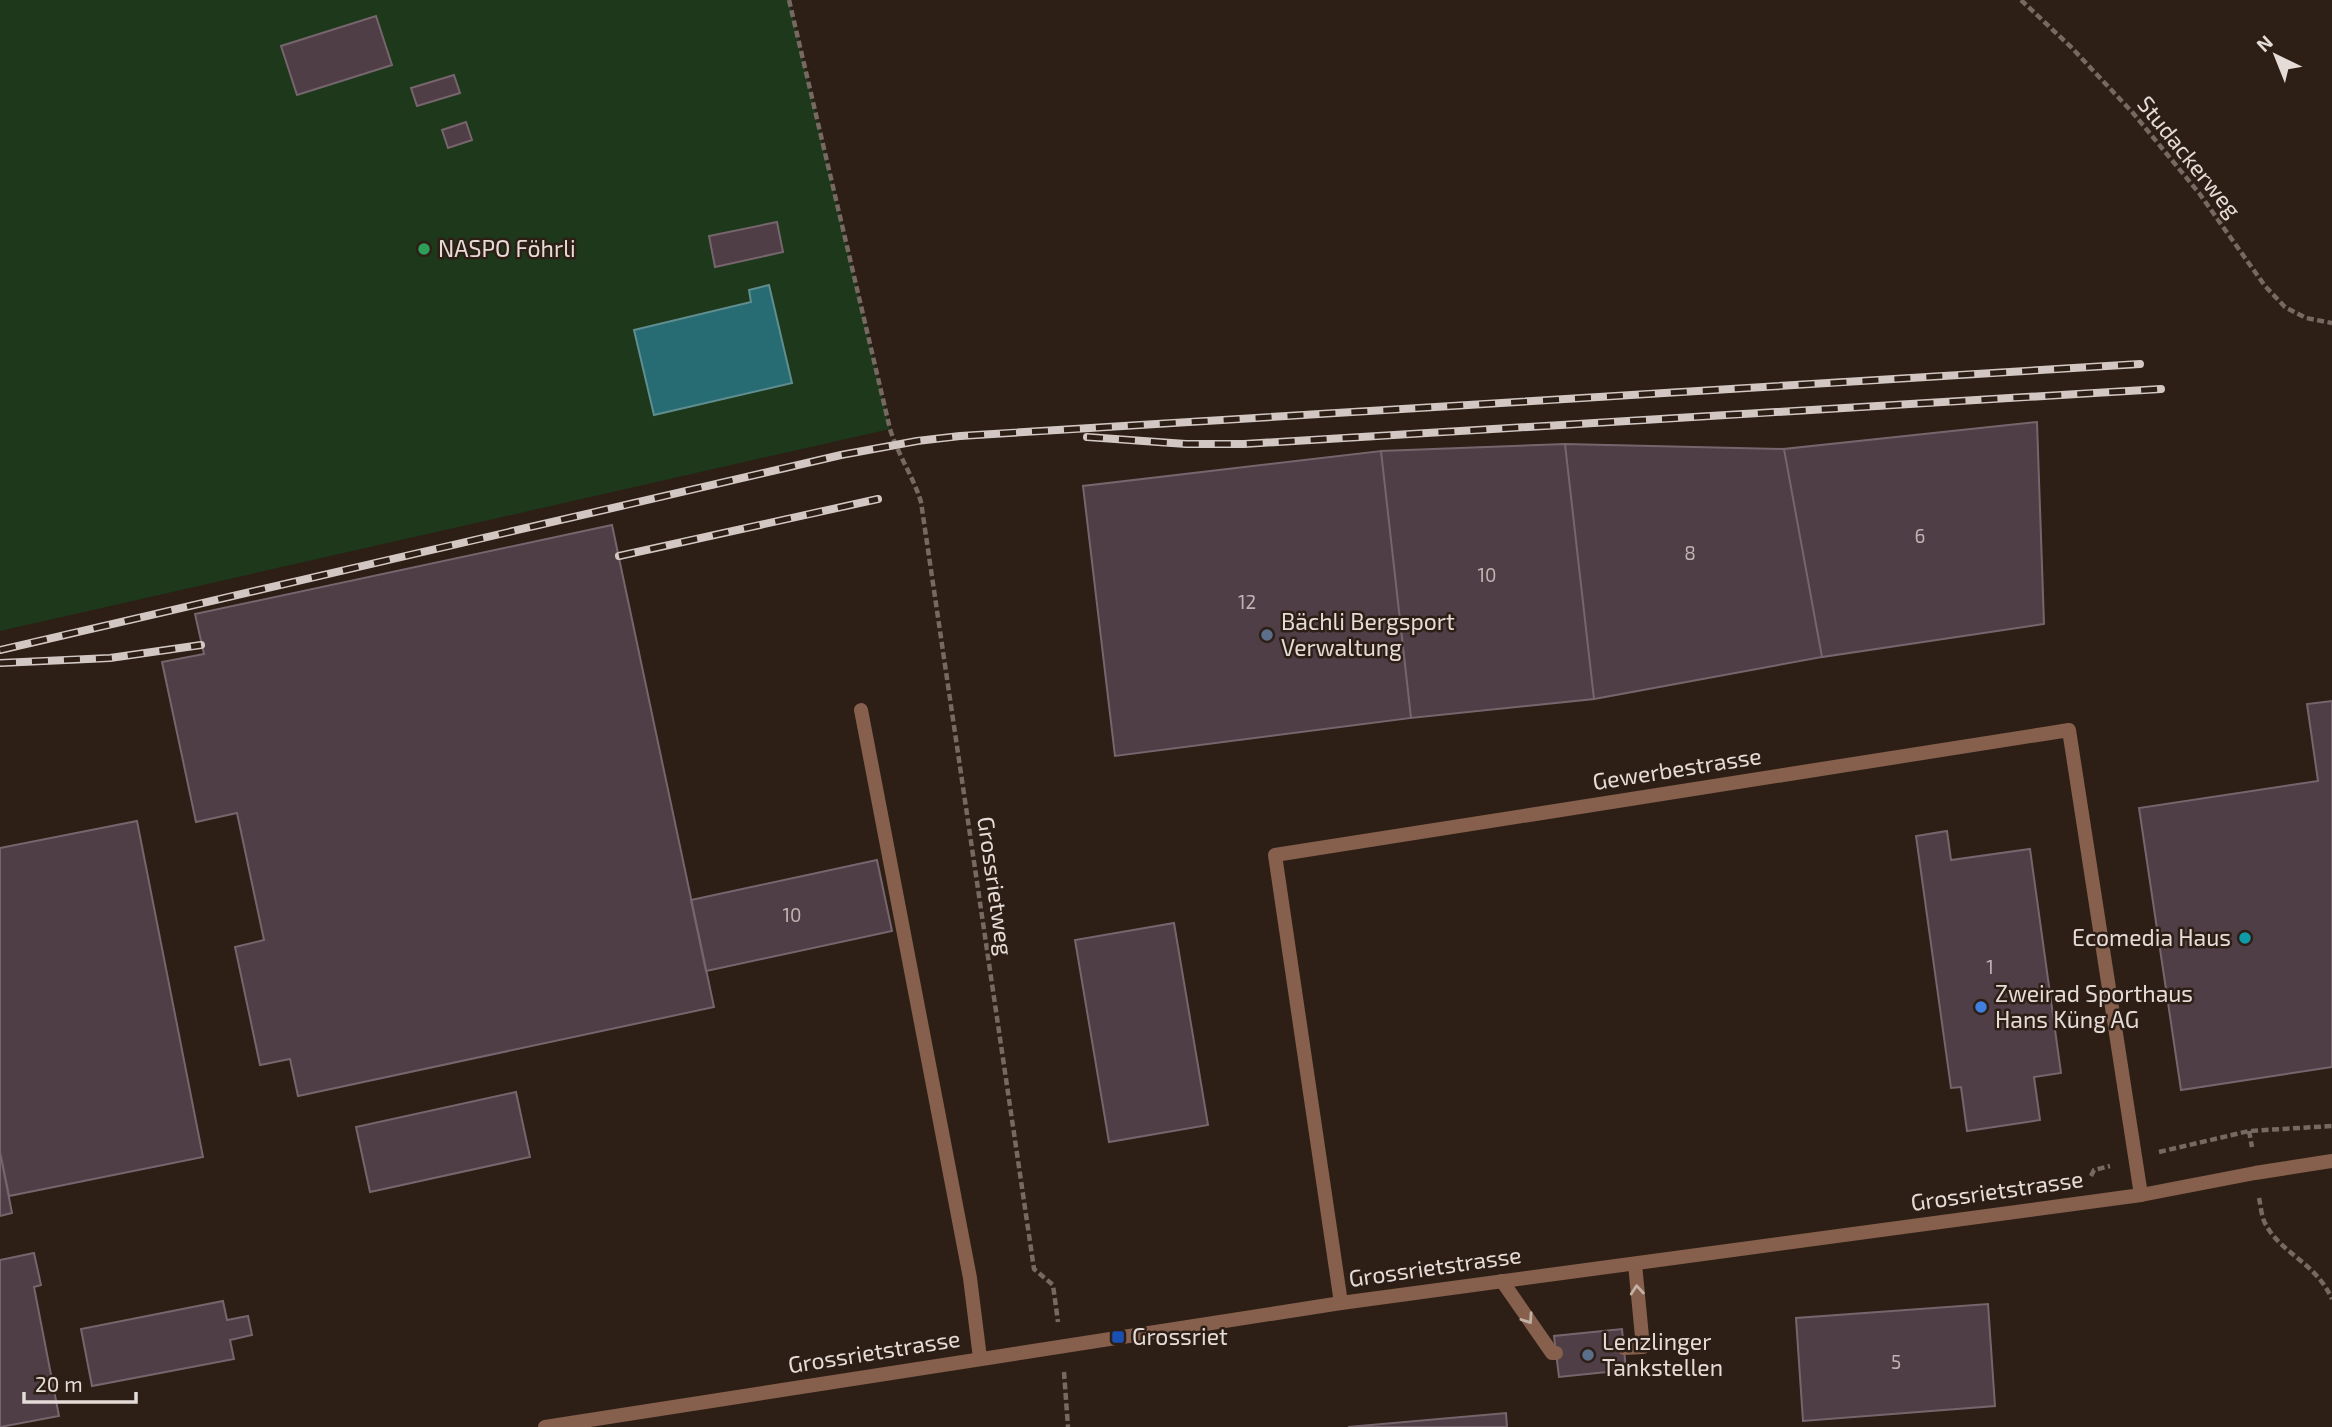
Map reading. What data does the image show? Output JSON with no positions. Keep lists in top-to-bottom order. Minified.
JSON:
{"streets":{"street":["Gewerbestrasse","Grossrietstrasse"],"path":["Studackerweg","Grossrietweg"]},"crossings":[["Gewerbestrasse","Grossrietstrasse"],["Grossrietweg","Grossrietstrasse"]],"places":{"other":["NASPO Föhrli","Bächli Bergsport Verwaltung","Ecomedia Haus","Zweirad Sporthaus Hans Küng AG","Lenzlinger Tankstellen"],"transit":["Grossriet"]},"house_numbers":["6","8","10","12","10","1","5"],"scale_bar":"20 m","north":"top left"}
